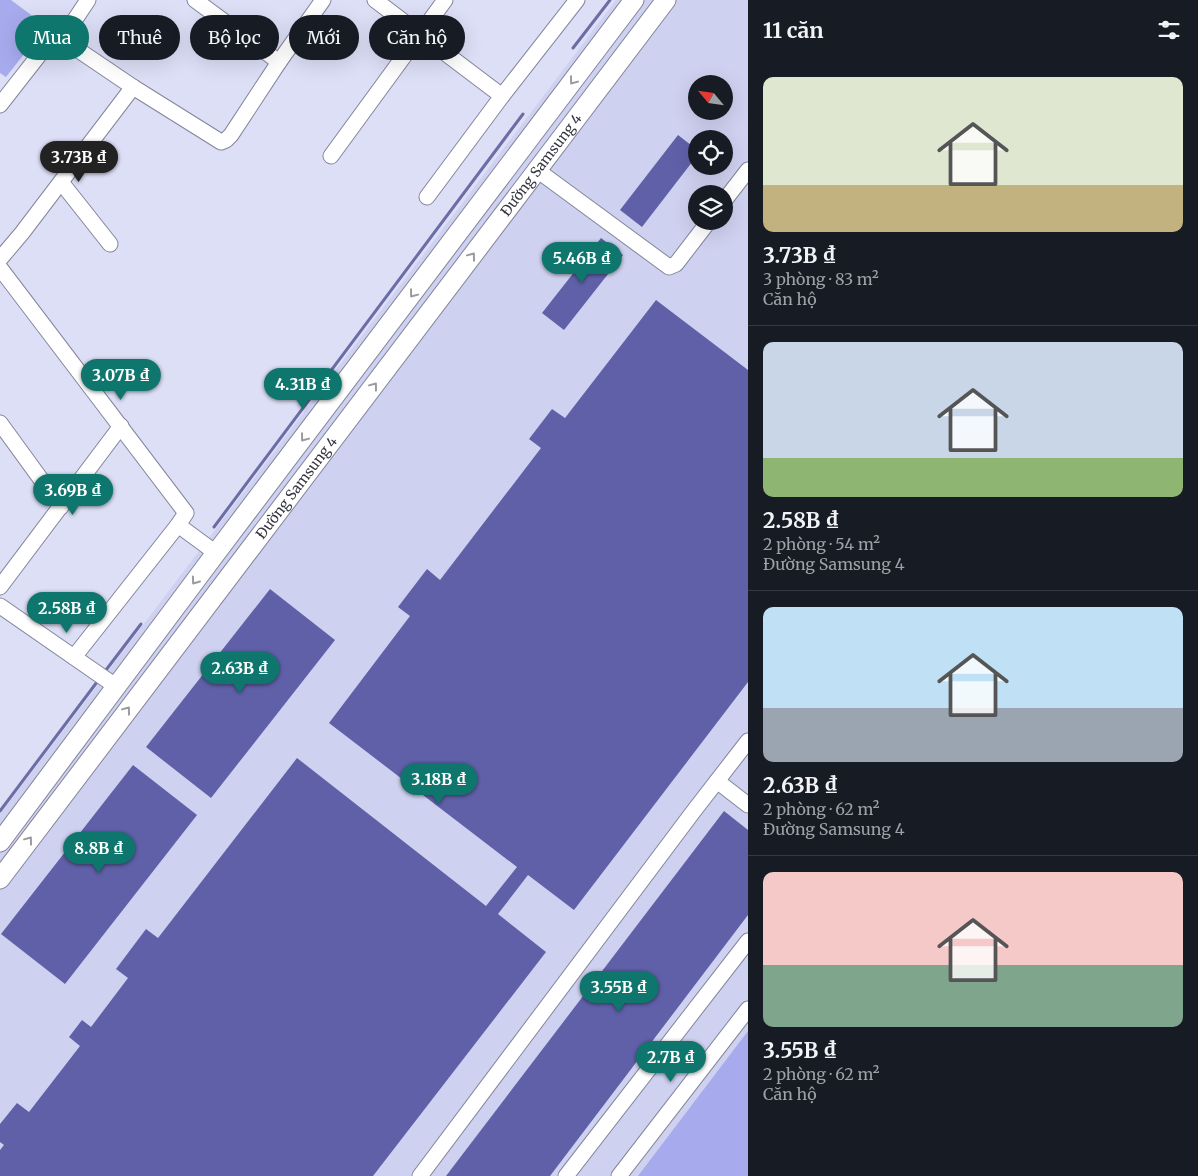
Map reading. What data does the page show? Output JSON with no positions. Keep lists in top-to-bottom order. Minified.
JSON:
{"streets":{"main road":["Đường Samsung 4"]},"north":"top left","page":{"heading":"11 căn","chip":["Mua","Thuê","Bộ lọc","Mới","Căn hộ"],"list":[{"name":"3.73B ₫","note":"3 phòng · 83 m² · Căn hộ"},{"name":"2.58B ₫","note":"2 phòng · 54 m² · Đường Samsung 4"},{"name":"2.63B ₫","note":"2 phòng · 62 m² · Đường Samsung 4"},{"name":"3.55B ₫","note":"2 phòng · 62 m² · Căn hộ"}],"price":["3.73B ₫","5.46B ₫","3.07B ₫","4.31B ₫","3.69B ₫","2.58B ₫","2.63B ₫","3.18B ₫","8.8B ₫","3.55B ₫","2.7B ₫"]}}
